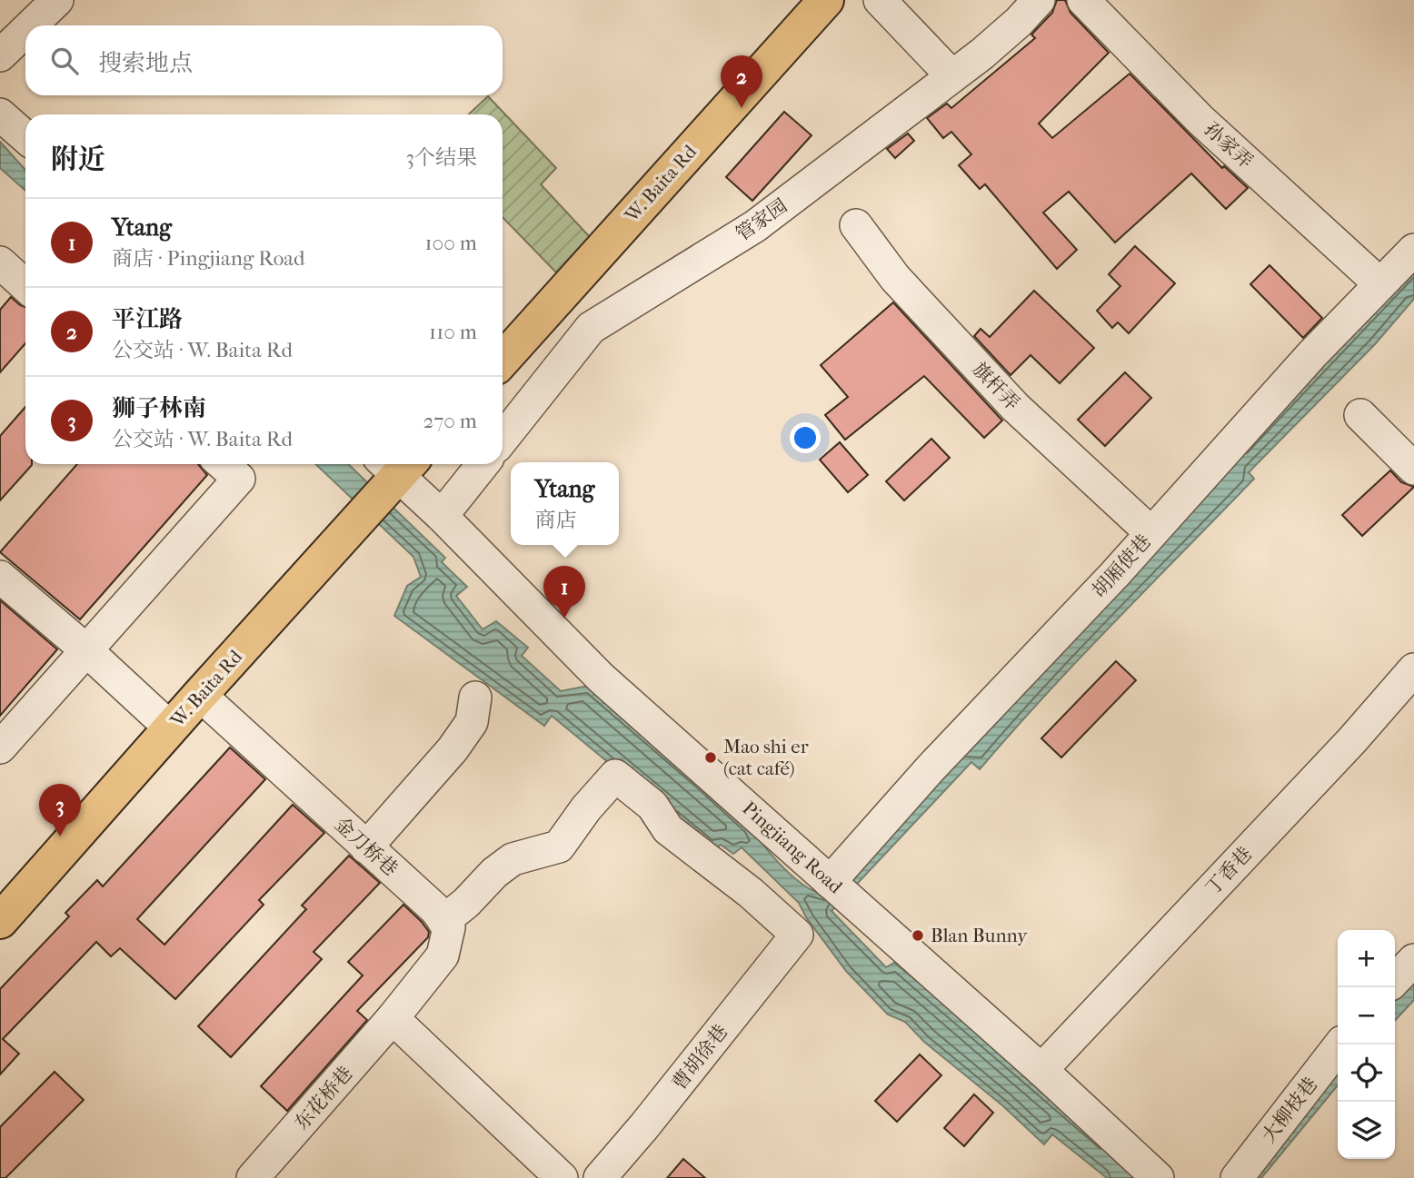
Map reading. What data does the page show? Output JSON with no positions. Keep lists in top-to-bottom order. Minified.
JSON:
{"streets":{"main road":["W. Baita Rd"],"street":["孙家弄","管家园","旗杆弄","胡厢使巷","金刀桥巷","Pingjiang Road","丁香巷","曹胡徐巷","东花桥巷","大柳枝巷"]},"crossings":[["孙家弄","胡厢使巷"],["W. Baita Rd","金刀桥巷"],["W. Baita Rd","Pingjiang Road"],["旗杆弄","胡厢使巷"],["胡厢使巷","Pingjiang Road"],["金刀桥巷","曹胡徐巷"],["Pingjiang Road","丁香巷"]],"places":["Mao shi er (cat café)","Blan Bunny"],"page":{"search":"搜索地点","pins":["2","1","3"],"heading":["附近","3个结果"],"list":[{"mark":"1","name":"Ytang","note":"商店 · Pingjiang Road","value":"100 m"},{"mark":"2","name":"平江路","note":"公交站 · W. Baita Rd","value":"110 m"},{"mark":"3","name":"狮子林南","note":"公交站 · W. Baita Rd","value":"270 m"}],"popup":["Ytang","商店"],"map_buttons":["+","−"]}}
